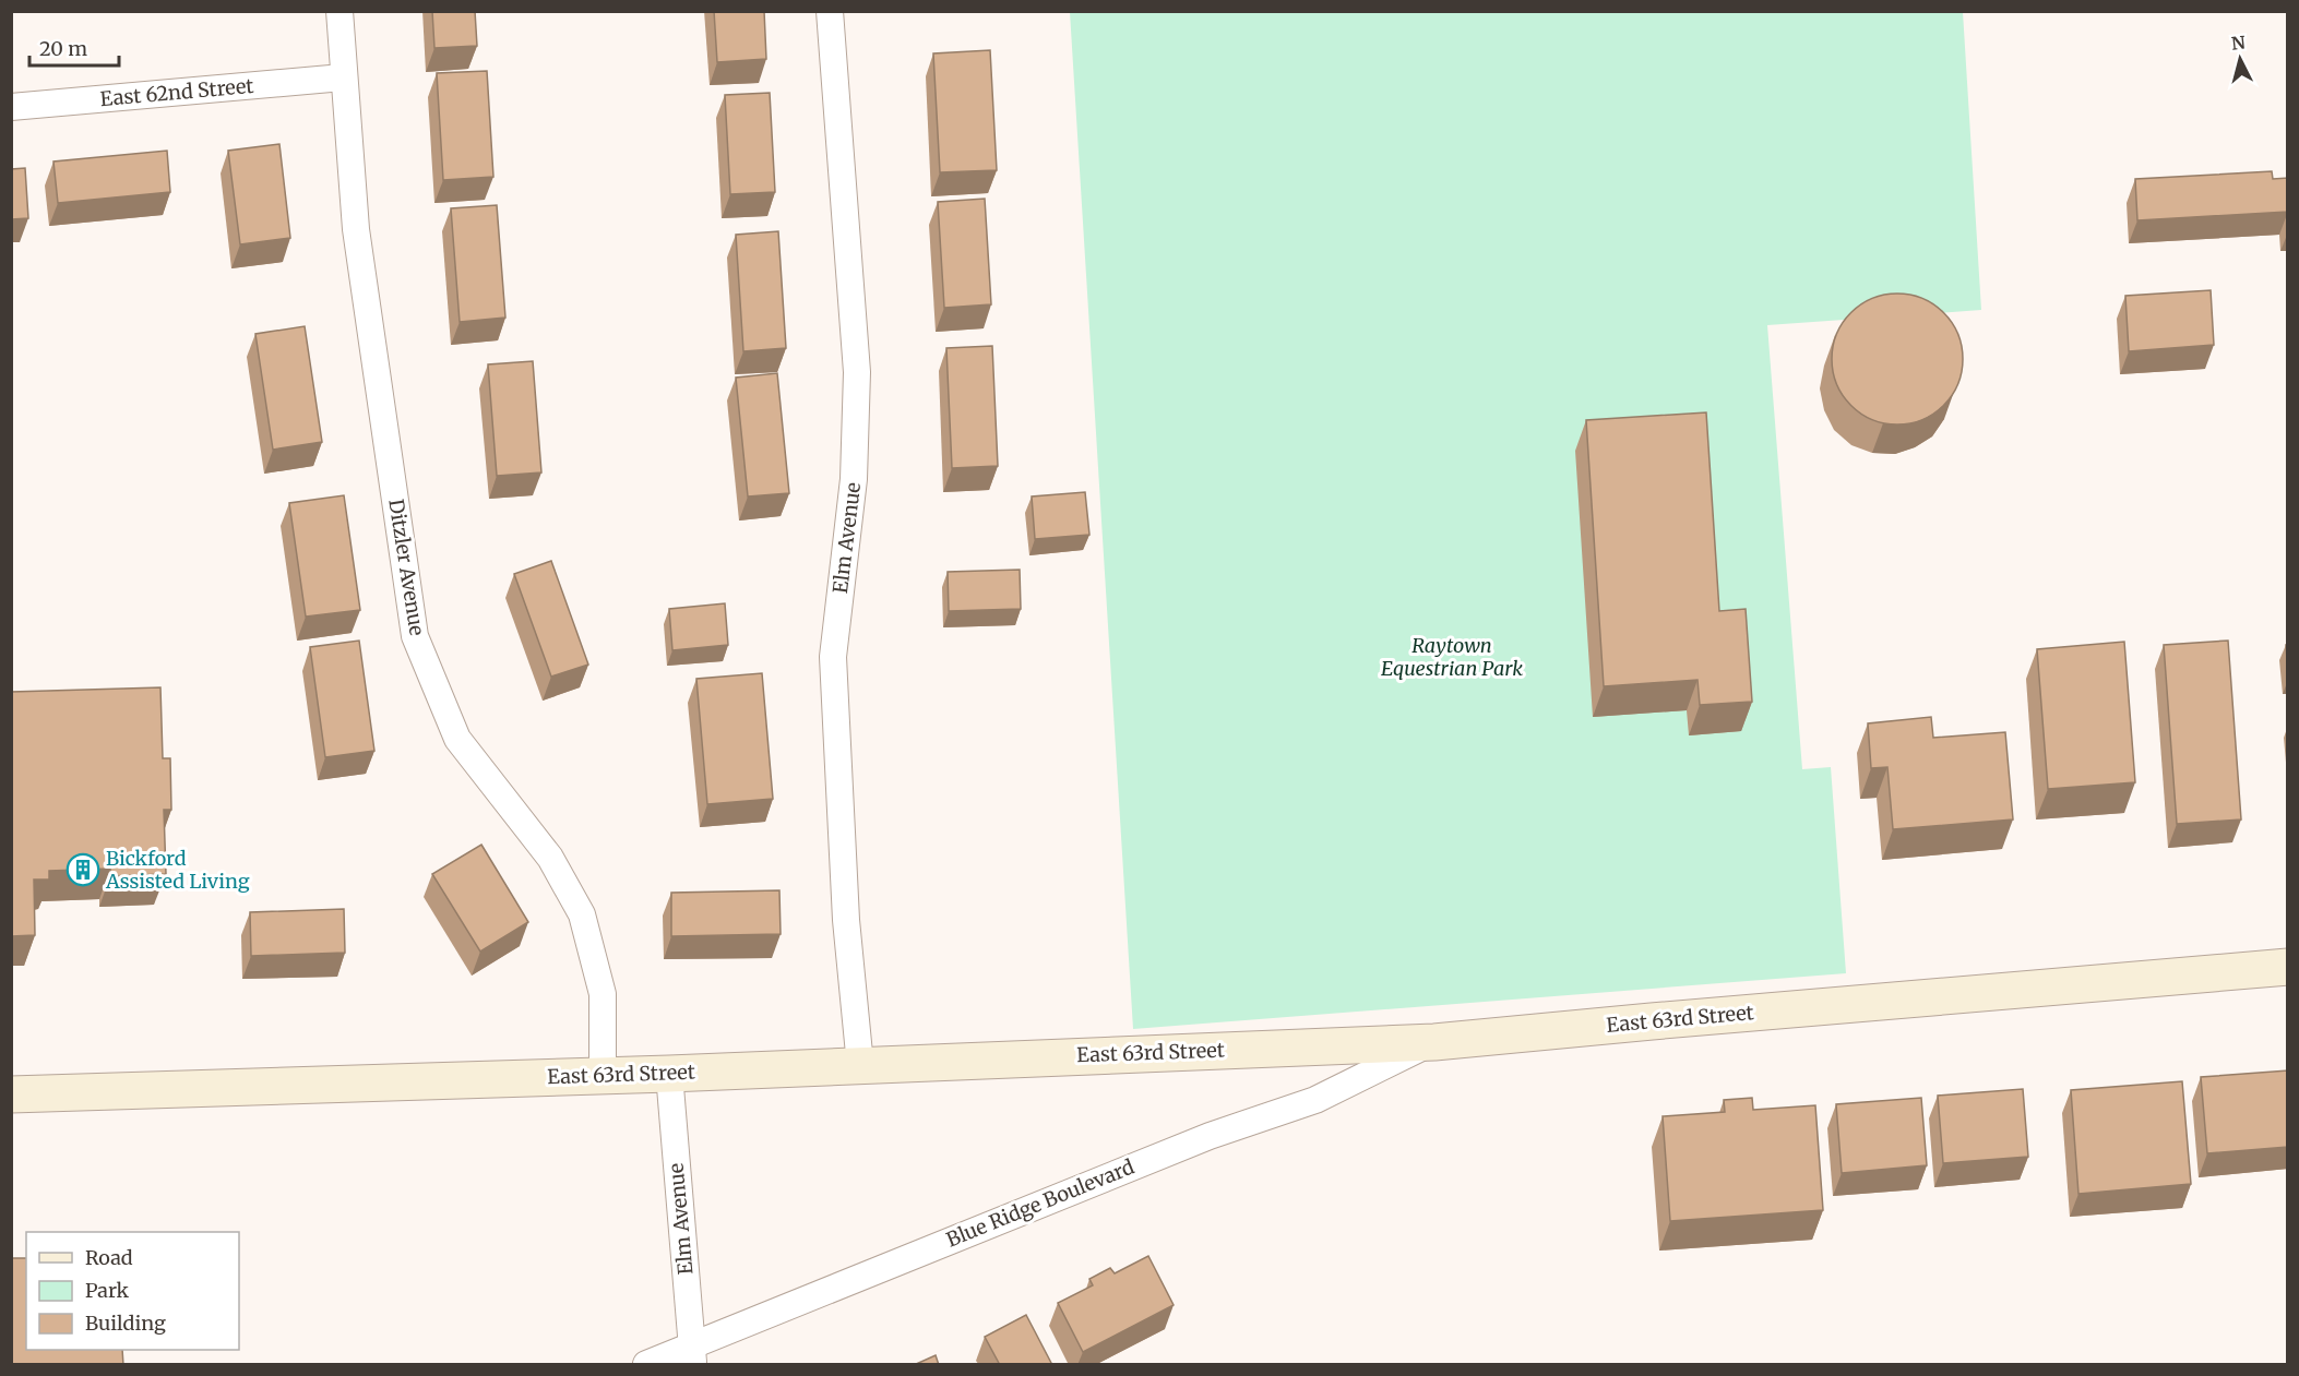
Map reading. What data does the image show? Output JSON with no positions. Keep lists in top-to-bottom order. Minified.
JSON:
{"streets":{"main road":["East 63rd Street"],"street":["East 62nd Street","Elm Avenue","Ditzler Avenue","Blue Ridge Boulevard"]},"crossings":[["East 62nd Street","Ditzler Avenue"],["Elm Avenue","East 63rd Street"],["Elm Avenue","Blue Ridge Boulevard"],["Ditzler Avenue","East 63rd Street"],["East 63rd Street","Blue Ridge Boulevard"]],"parks":["Raytown Equestrian Park"],"places":{"building":["Bickford Assisted Living"]},"legend":["Road","Park","Building"],"scale_bar":"20 m","north":"top"}
